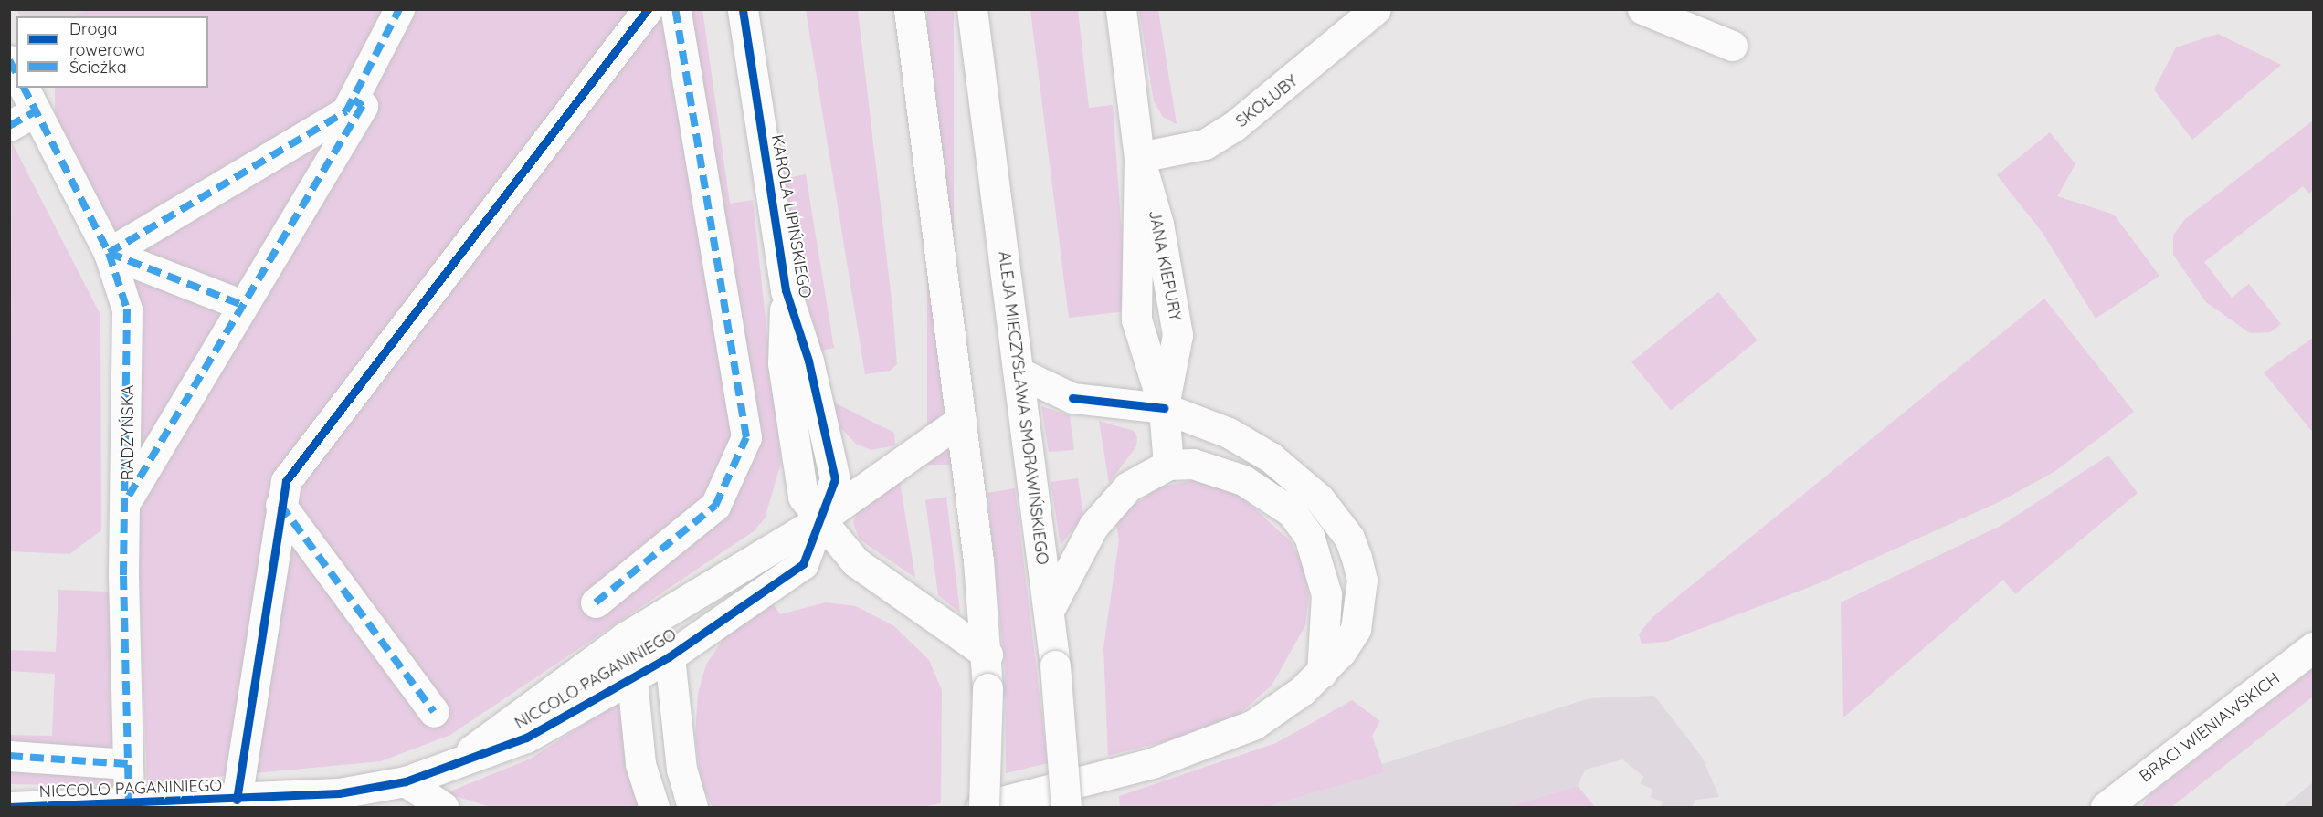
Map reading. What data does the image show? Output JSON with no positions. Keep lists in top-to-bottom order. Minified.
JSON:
{"streets":{"street":["SKOŁUBY","KAROLA LIPIŃSKIEGO","JANA KIEPURY","ALEJA MIECZYSŁAWA SMORAWIŃSKIEGO","RADZYŃSKA","NICCOLO PAGANINIEGO","BRACI WIENIAWSKICH"]},"crossings":[["SKOŁUBY","JANA KIEPURY"],["KAROLA LIPIŃSKIEGO","NICCOLO PAGANINIEGO"],["RADZYŃSKA","NICCOLO PAGANINIEGO"]],"legend":["Droga rowerowa","Ścieżka"]}
